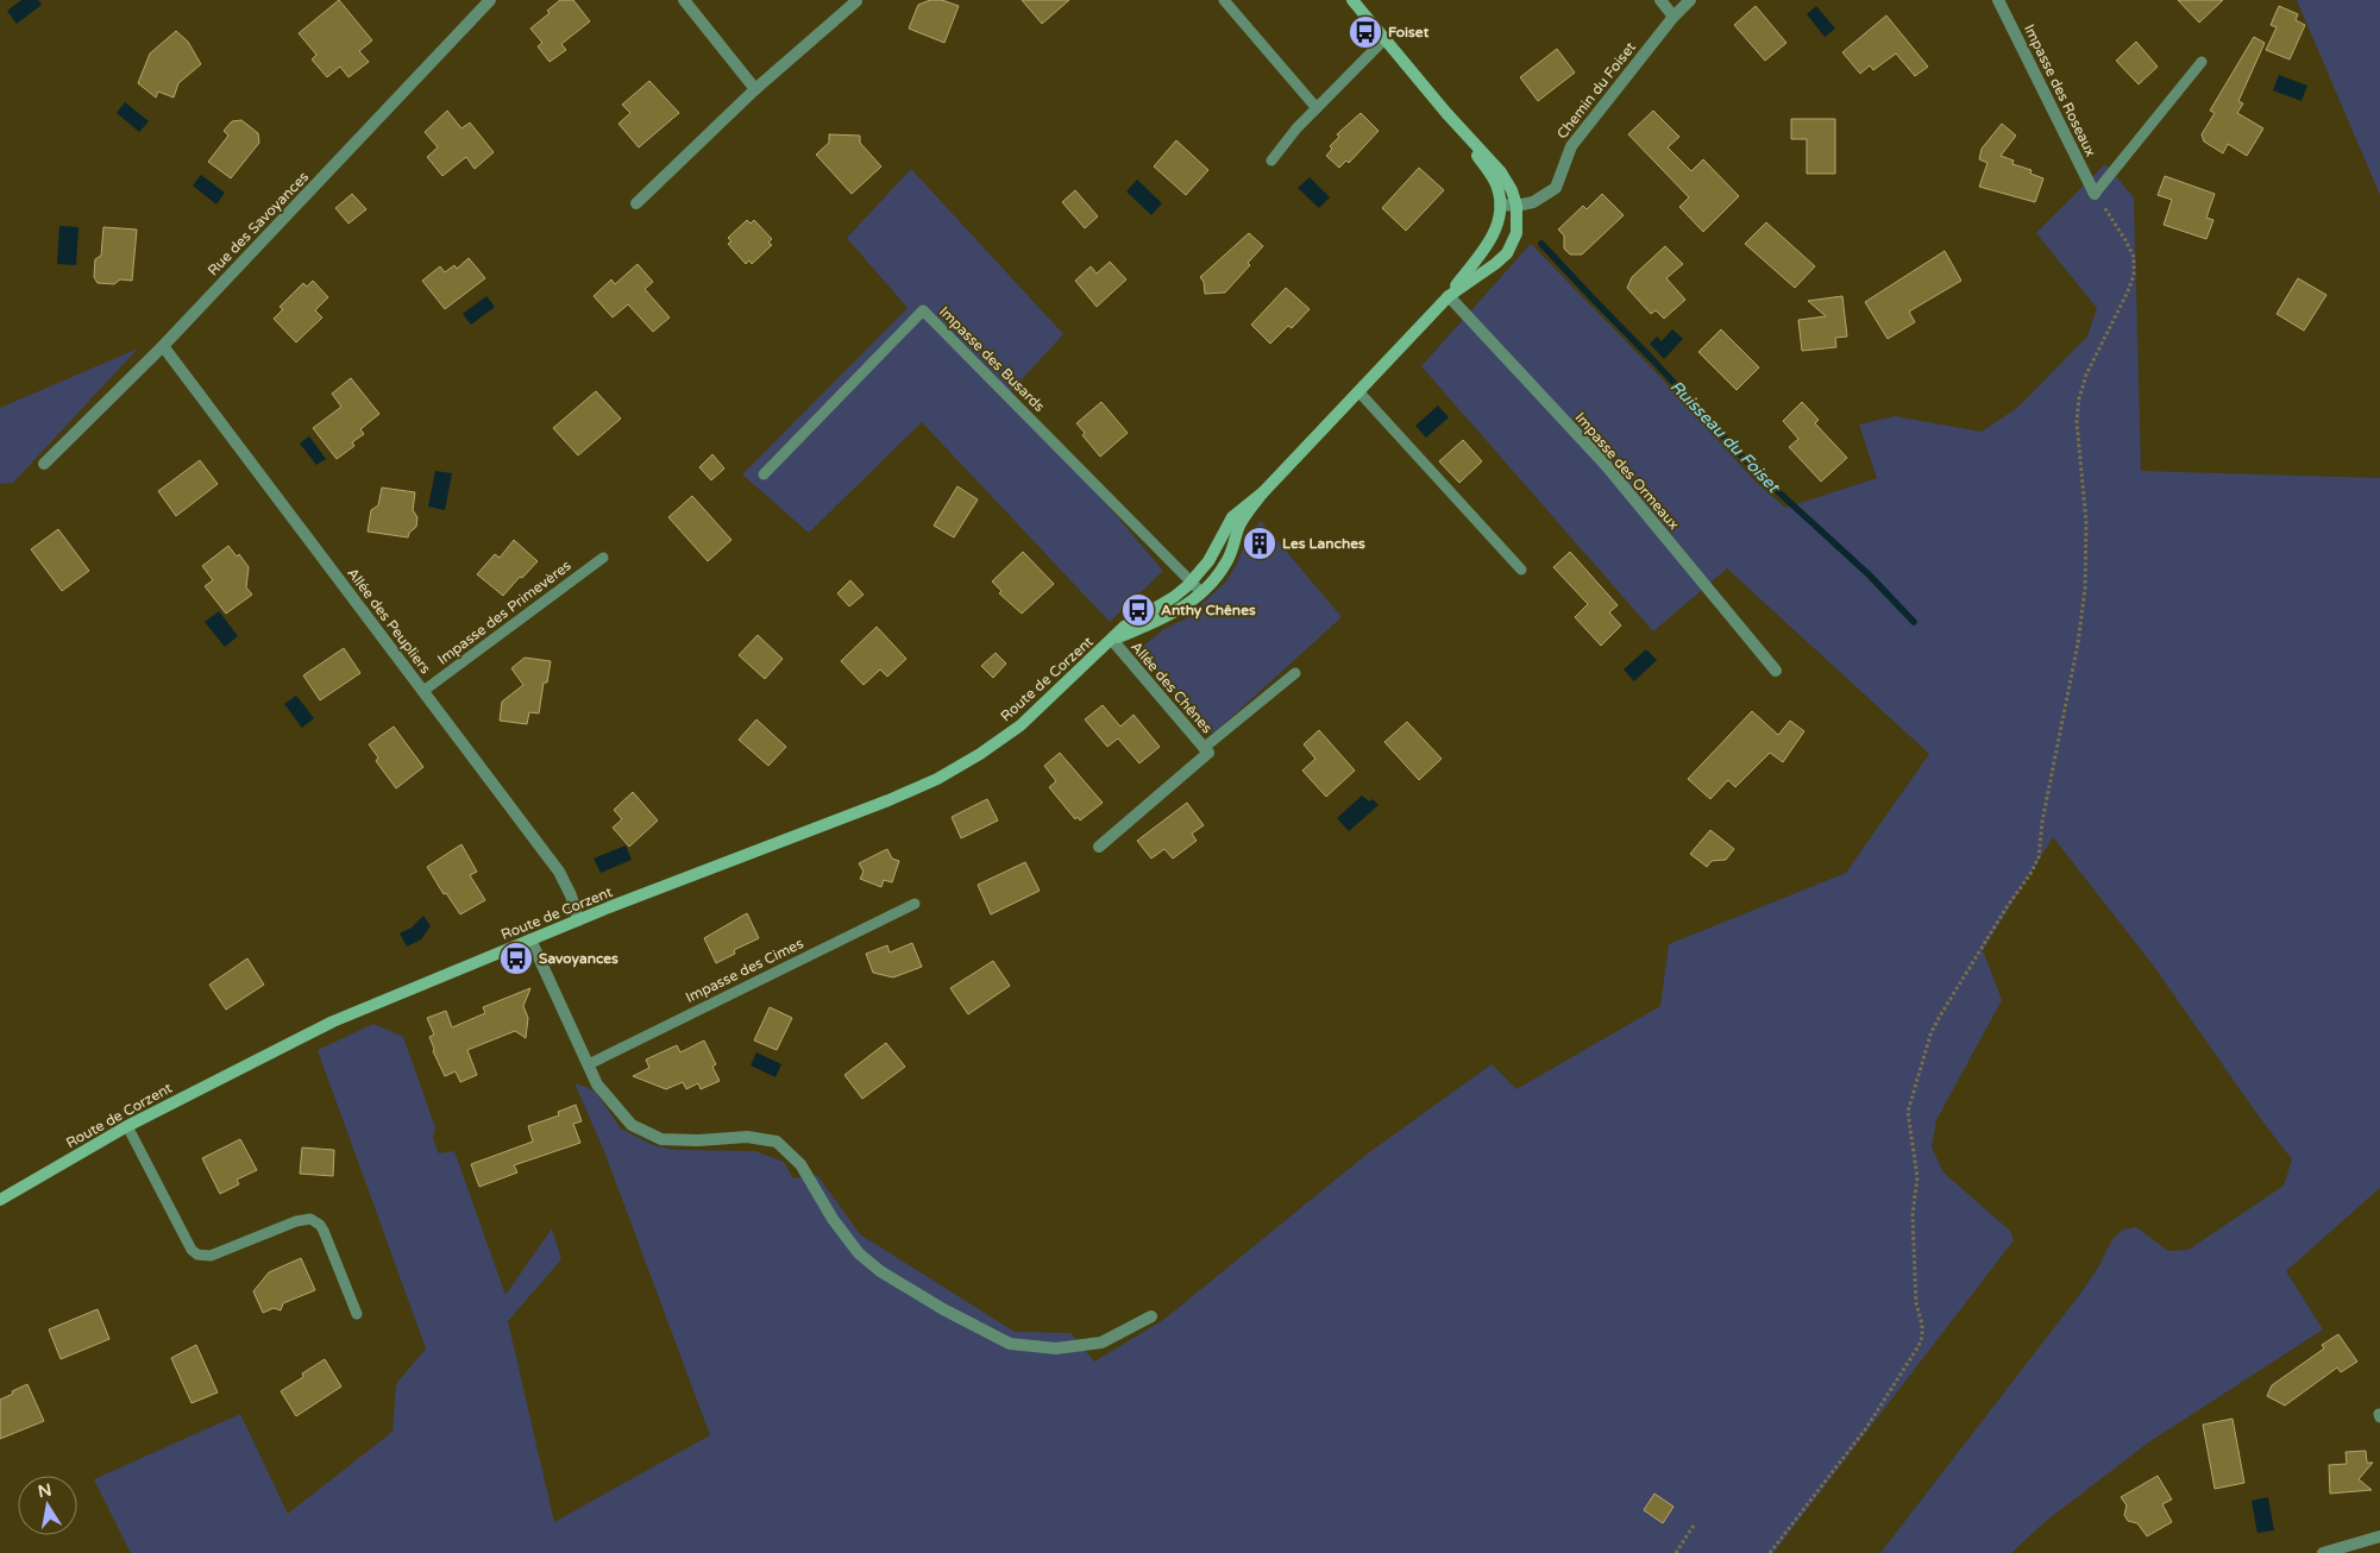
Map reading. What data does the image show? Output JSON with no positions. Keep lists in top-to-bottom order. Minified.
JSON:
{"streets":{"street":["Chemin du Foiset","Impasse des Roseaux","Rue des Savoyances","Impasse des Ormeaux","Allée des Peupliers","Route de Corzent","Allée des Chênes"],"lane":["Impasse des Busards","Impasse des Primevères","Impasse des Cimes"]},"crossings":[["Chemin du Foiset","Route de Corzent"],["Rue des Savoyances","Allée des Peupliers"],["Impasse des Busards","Route de Corzent"],["Impasse des Ormeaux","Route de Corzent"],["Impasse des Primevères","Allée des Peupliers"],["Allée des Peupliers","Route de Corzent"],["Route de Corzent","Allée des Chênes"]],"water":["Ruisseau du Foiset"],"places":{"bus stop":["Foiset","Anthy Chênes","Savoyances"],"building":["Les Lanches"]},"north":"top"}
